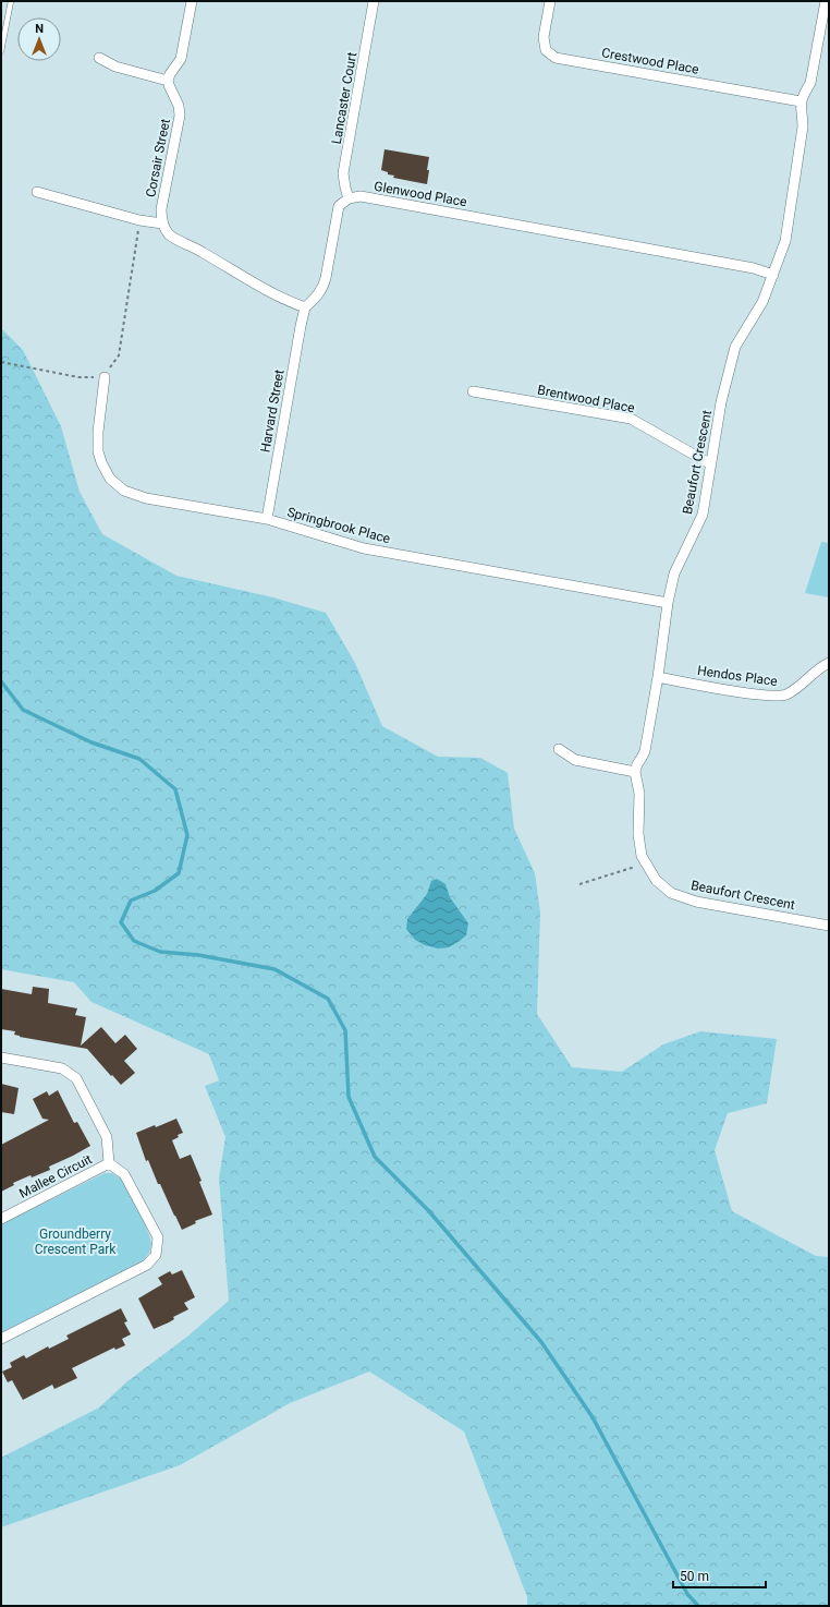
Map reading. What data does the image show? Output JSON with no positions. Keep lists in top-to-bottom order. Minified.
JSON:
{"streets":{"street":["Crestwood Place","Lancaster Court","Corsair Street","Glenwood Place","Brentwood Place","Harvard Street","Beaufort Crescent","Springbrook Place","Hendos Place","Mallee Circuit"]},"crossings":[["Crestwood Place","Beaufort Crescent"],["Lancaster Court","Glenwood Place"],["Glenwood Place","Beaufort Crescent"],["Brentwood Place","Beaufort Crescent"],["Harvard Street","Springbrook Place"],["Beaufort Crescent","Springbrook Place"],["Beaufort Crescent","Hendos Place"]],"parks":["Groundberry Crescent Park"],"scale_bar":"50 m","north":"top"}
